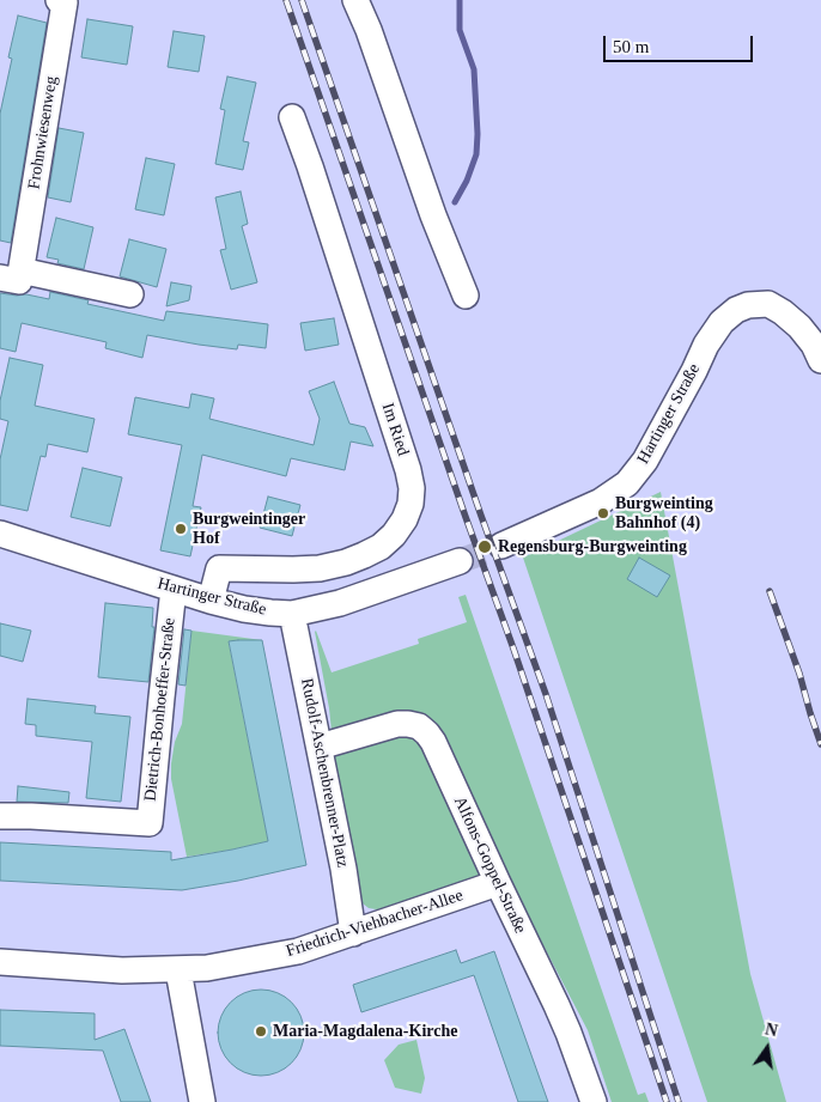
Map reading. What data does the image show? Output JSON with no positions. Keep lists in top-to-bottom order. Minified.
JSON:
{"streets":{"street":["Frohnwiesenweg","Hartinger Straße","Im Ried","Dietrich-Bonhoeffer-Straße","Rudolf-Aschenbrenner-Platz","Alfons-Goppel-Straße","Friedrich-Viehbacher-Allee"]},"crossings":[["Hartinger Straße","Im Ried"],["Hartinger Straße","Dietrich-Bonhoeffer-Straße"],["Hartinger Straße","Rudolf-Aschenbrenner-Platz"],["Rudolf-Aschenbrenner-Platz","Alfons-Goppel-Straße"],["Rudolf-Aschenbrenner-Platz","Friedrich-Viehbacher-Allee"],["Alfons-Goppel-Straße","Friedrich-Viehbacher-Allee"]],"places":["Burgweinting Bahnhof (4)","Burgweintinger Hof","Regensburg-Burgweinting","Maria-Magdalena-Kirche"],"scale_bar":"50 m","north":"top"}
